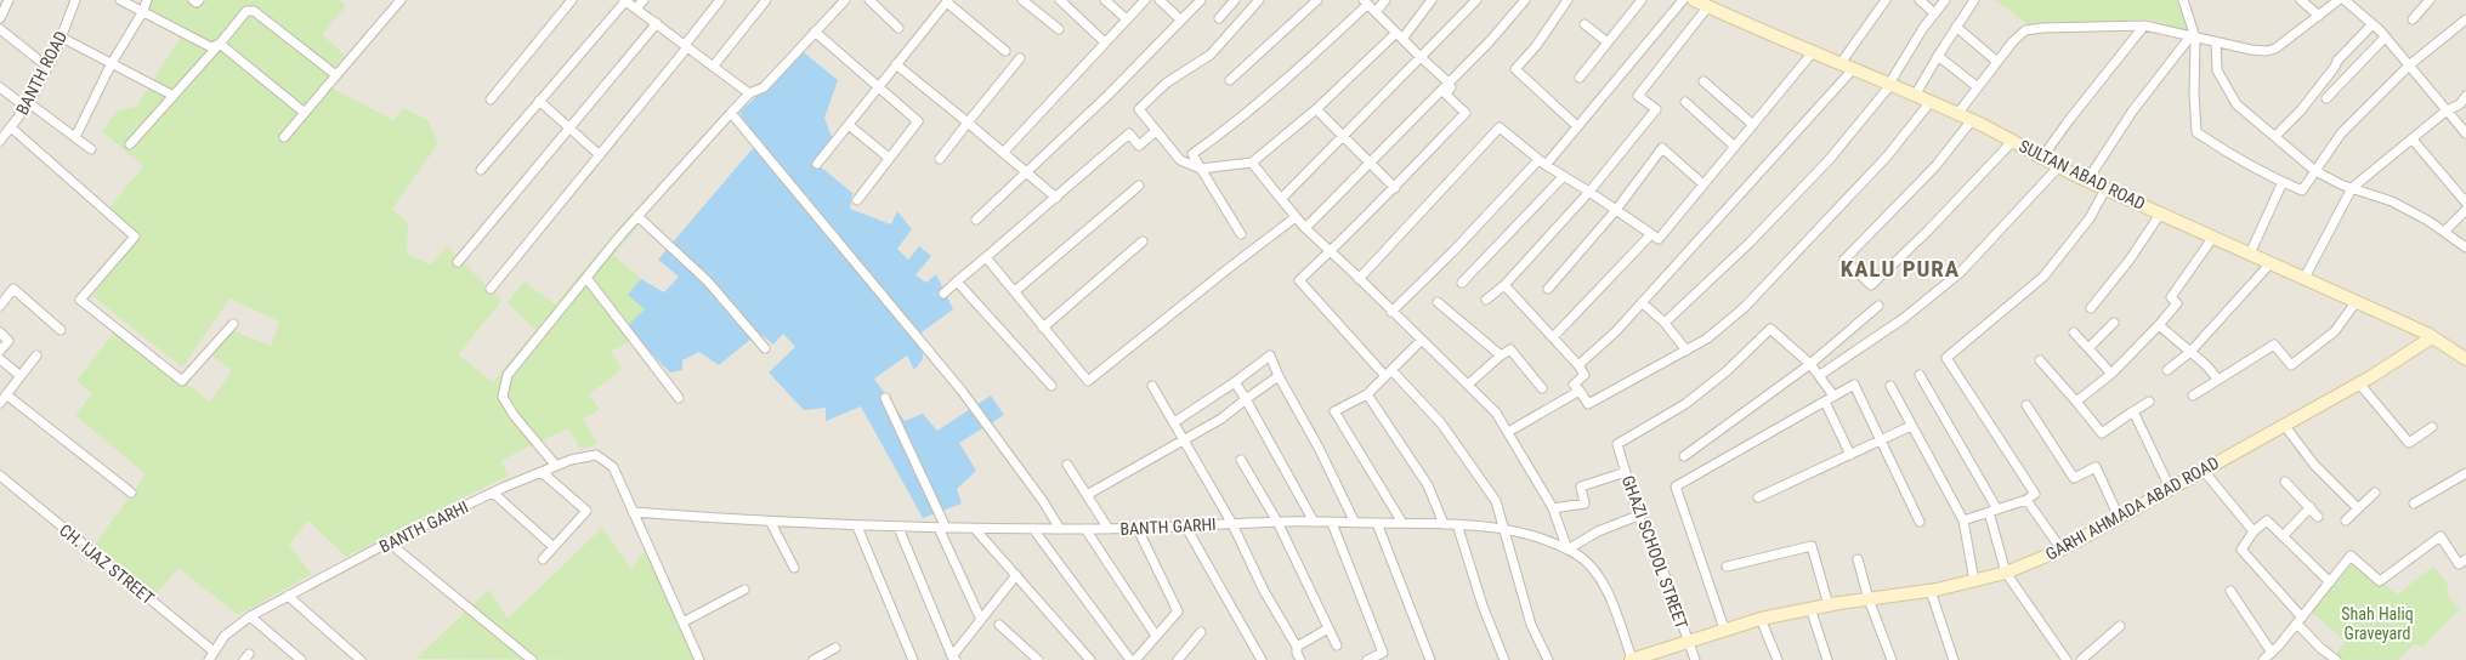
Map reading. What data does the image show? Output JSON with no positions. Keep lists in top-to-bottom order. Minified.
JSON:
{"streets":{"street":["BANTH ROAD","SULTAN ABAD ROAD","GARHI AHMADA ABAD ROAD","BANTH GARHI","GHAZI SCHOOL STREET","CH. IJAZ STREET"]},"crossings":[["SULTAN ABAD ROAD","GARHI AHMADA ABAD ROAD"],["GARHI AHMADA ABAD ROAD","BANTH GARHI"],["GARHI AHMADA ABAD ROAD","GHAZI SCHOOL STREET"],["BANTH GARHI","CH. IJAZ STREET"]],"districts":["KALU PURA"],"parks":["Shah Haliq Graveyard"]}
